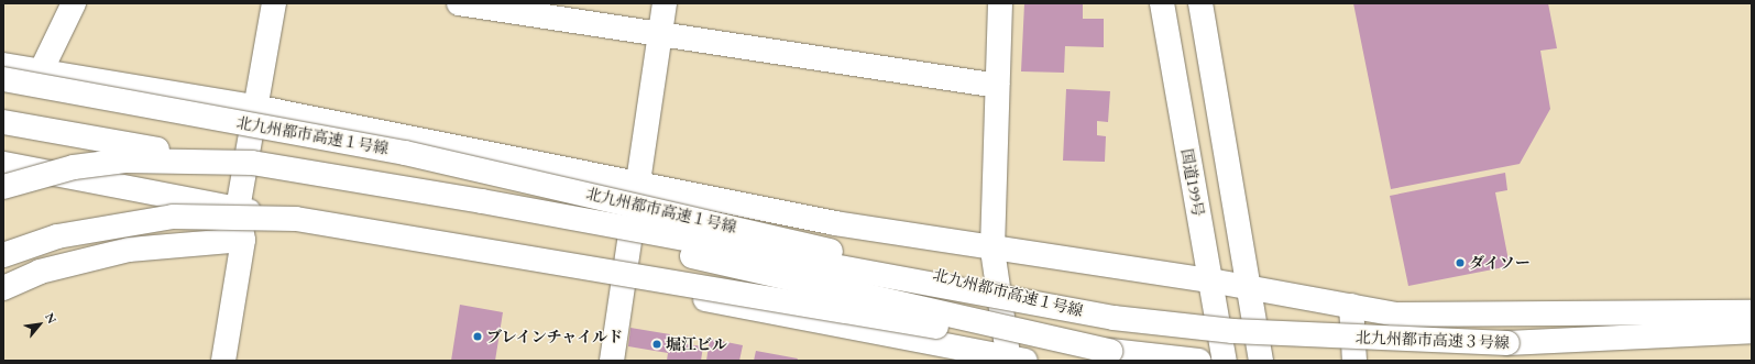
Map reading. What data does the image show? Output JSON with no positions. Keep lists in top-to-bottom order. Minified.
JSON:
{"streets":{"main road":["北九州都市高速１号線","国道199号","北九州都市高速３号線"]},"crossings":[["北九州都市高速１号線","北九州都市高速３号線"]],"places":["ダイソー","ブレインチャイルド","堀江ビル"],"north":"top right"}
